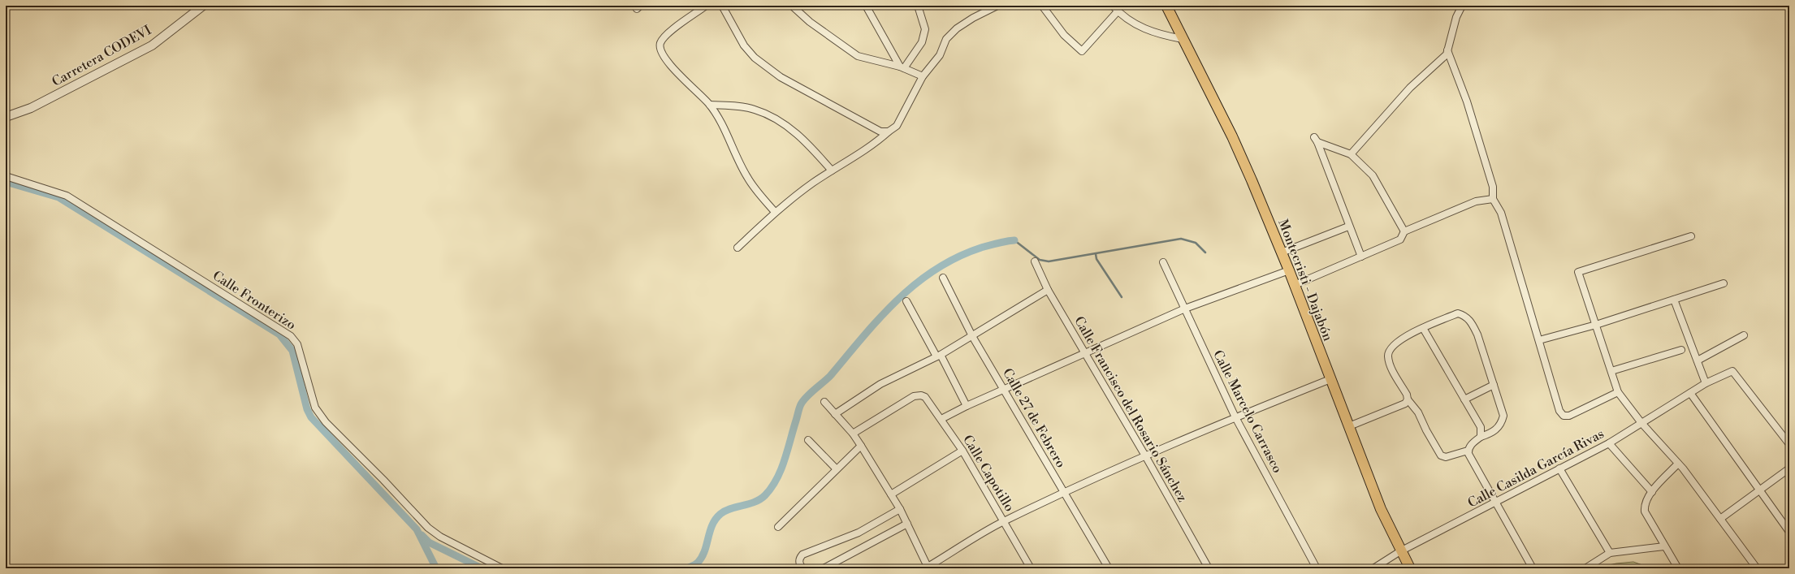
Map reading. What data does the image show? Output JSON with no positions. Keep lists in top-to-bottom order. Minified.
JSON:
{"streets":{"main road":["Montecristi - Dajabón"],"street":["Carretera CODEVI","Calle Fronterizo","Calle Francisco del Rosario Sánchez","Calle Marcelo Carrasco","Calle 27 de Febrero","Calle Casilda García Rivas","Calle Capotillo"]},"crossings":[["Montecristi - Dajabón","Calle Casilda García Rivas"]]}
